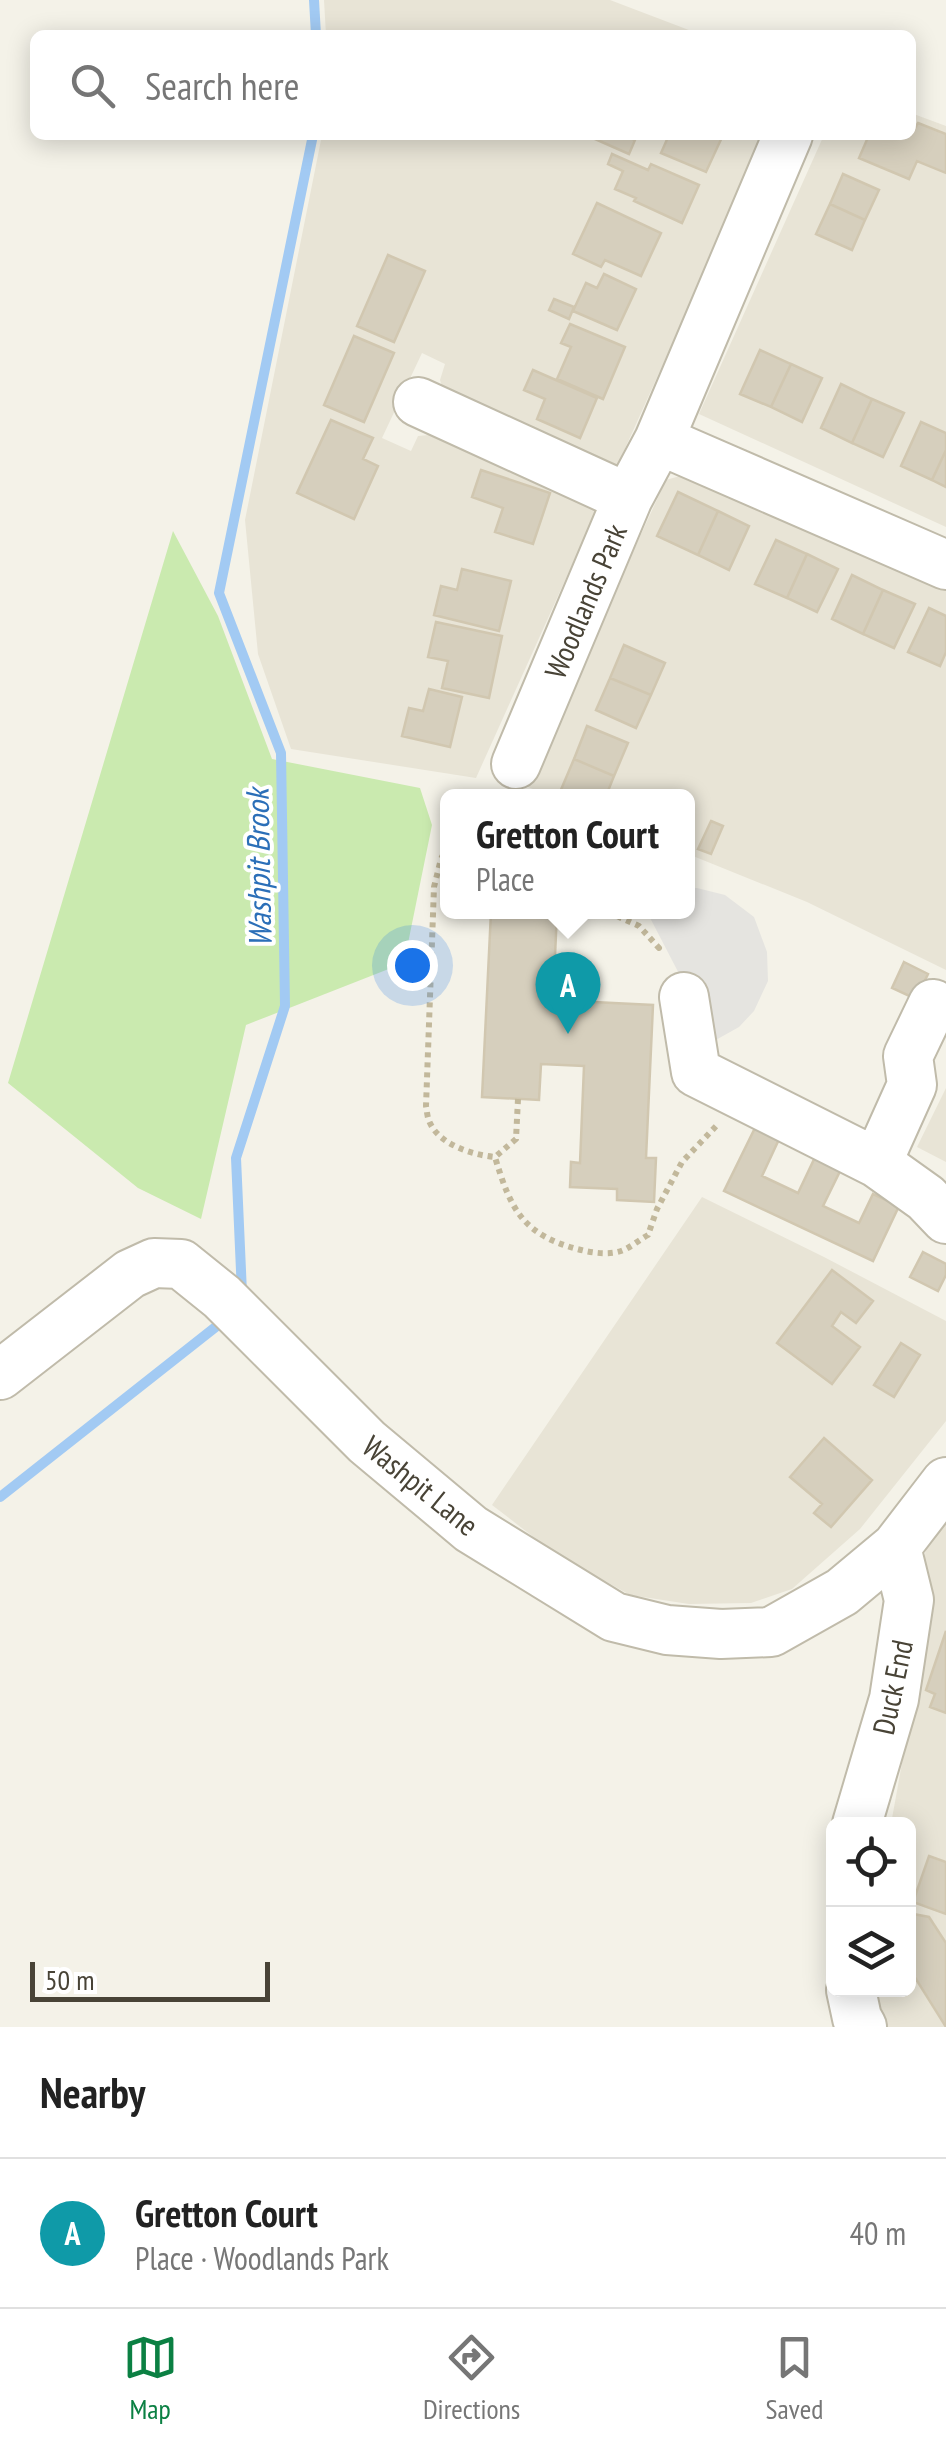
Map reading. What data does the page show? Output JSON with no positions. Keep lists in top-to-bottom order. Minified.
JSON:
{"streets":{"street":["Woodlands Park","Washpit Lane","Duck End"]},"crossings":[["Washpit Lane","Duck End"]],"water":["Washpit Brook"],"scale_bar":"50 m","page":{"search":"Search here","popup":["Gretton Court","Place"],"pins":"A","scale":"50 m","heading":"Nearby","list":[{"mark":"A","name":"Gretton Court","note":"Place · Woodlands Park","value":"40 m"}],"nav":["Map","Directions","Saved"]}}
